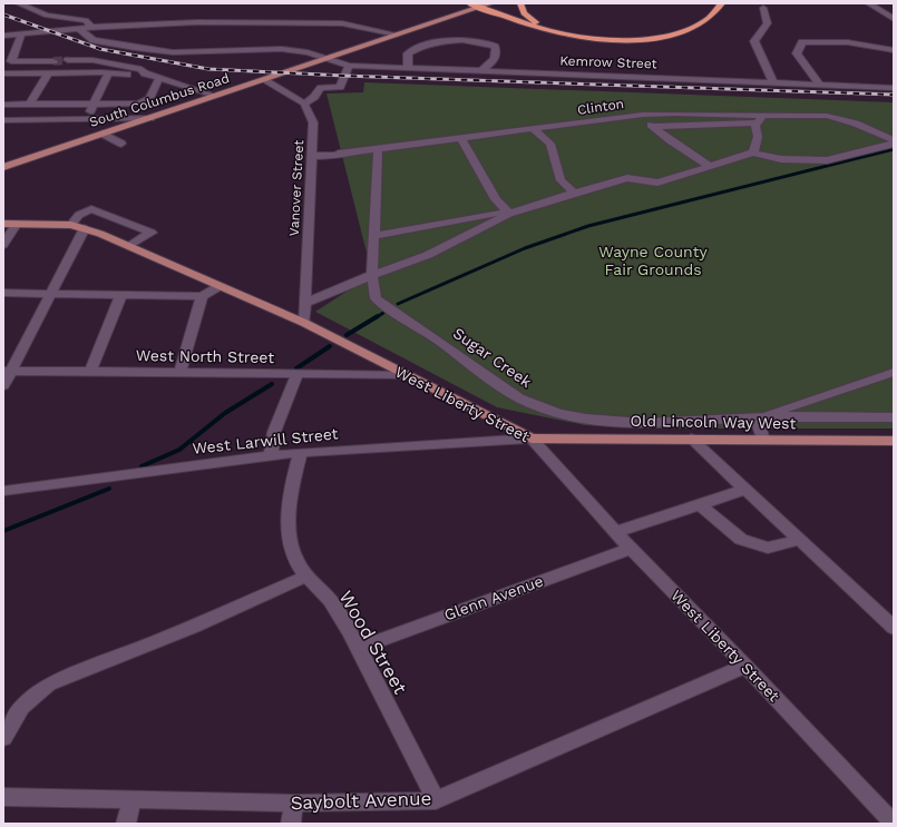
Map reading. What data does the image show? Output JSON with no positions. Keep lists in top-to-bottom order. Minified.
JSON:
{"streets":{"main road":["South Columbus Road","West Liberty Street","Old Lincoln Way West"],"street":["Kemrow Street","Clinton","Vanover Street","West North Street","Sugar Creek","West Larwill Street","Glenn Avenue","Wood Street","Saybolt Avenue"]},"crossings":[["Kemrow Street","South Columbus Road"],["Clinton","Vanover Street"],["Clinton","Sugar Creek"],["Vanover Street","West Liberty Street"],["West North Street","West Liberty Street"],["West Liberty Street","Old Lincoln Way West"],["West Liberty Street","West Larwill Street"],["West Liberty Street","Glenn Avenue"],["West Liberty Street","Saybolt Avenue"],["Old Lincoln Way West","West Larwill Street"],["West Larwill Street","Wood Street"],["Glenn Avenue","Wood Street"],["Wood Street","Saybolt Avenue"]],"parks":["Wayne County Fair Grounds"]}
